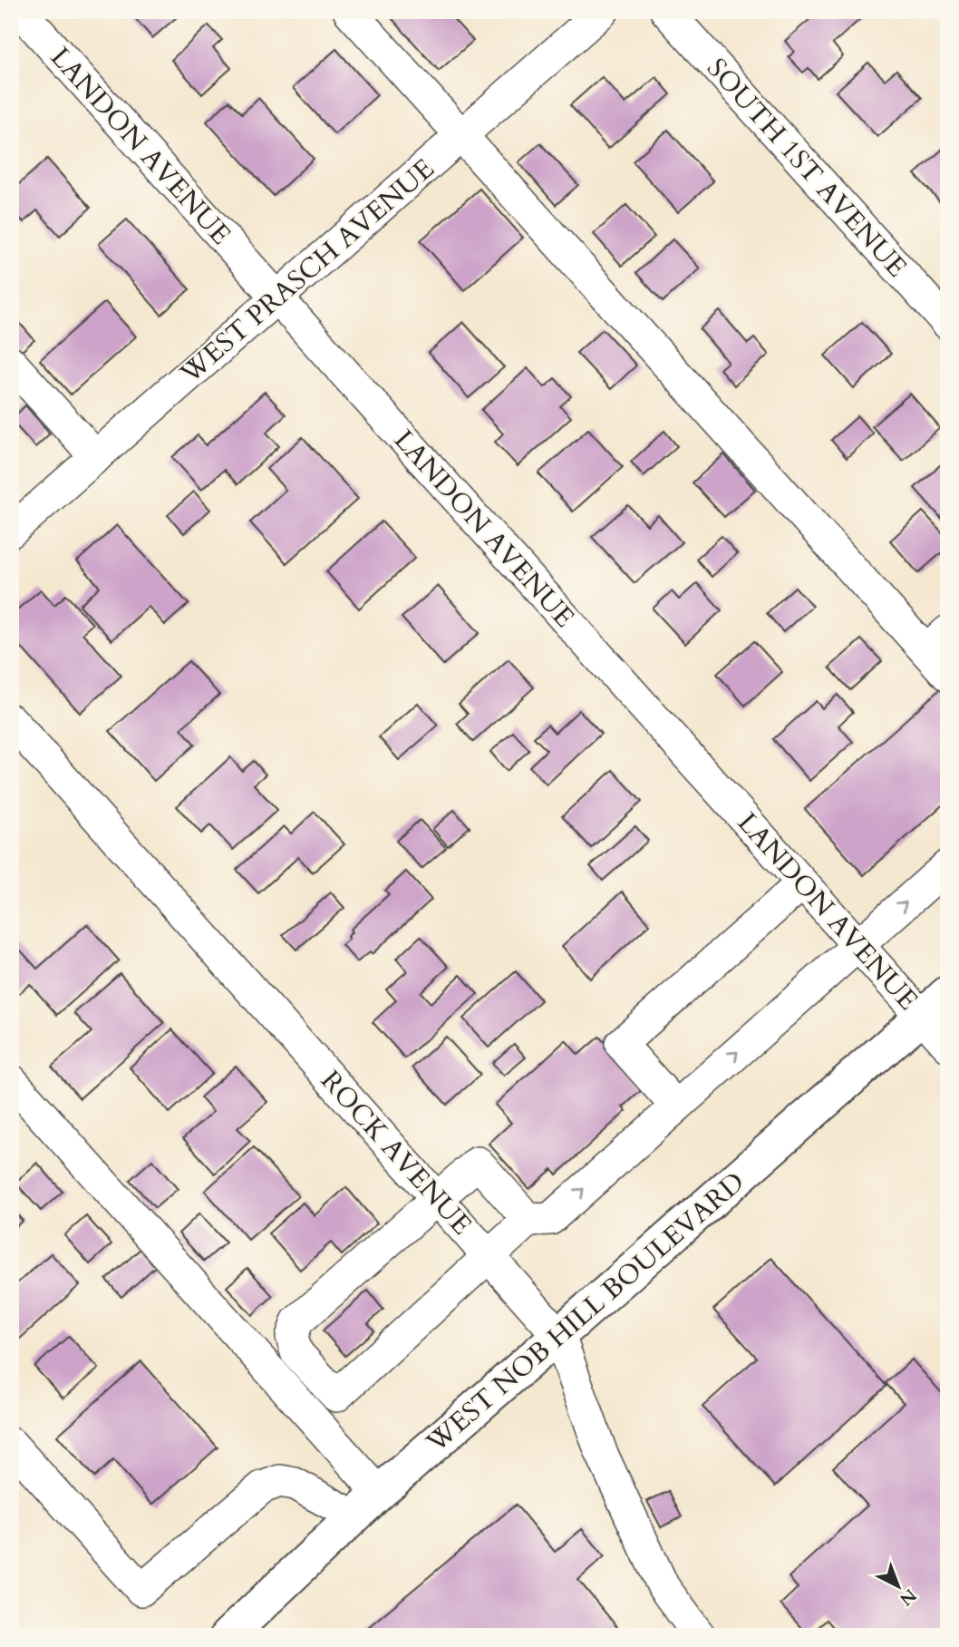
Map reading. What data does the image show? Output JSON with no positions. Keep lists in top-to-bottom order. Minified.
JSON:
{"streets":{"main road":["WEST NOB HILL BOULEVARD"],"street":["LANDON AVENUE","SOUTH 1ST AVENUE","WEST PRASCH AVENUE","ROCK AVENUE"]},"crossings":[["LANDON AVENUE","WEST PRASCH AVENUE"],["LANDON AVENUE","WEST NOB HILL BOULEVARD"],["ROCK AVENUE","WEST NOB HILL BOULEVARD"]],"north":"bottom right"}
